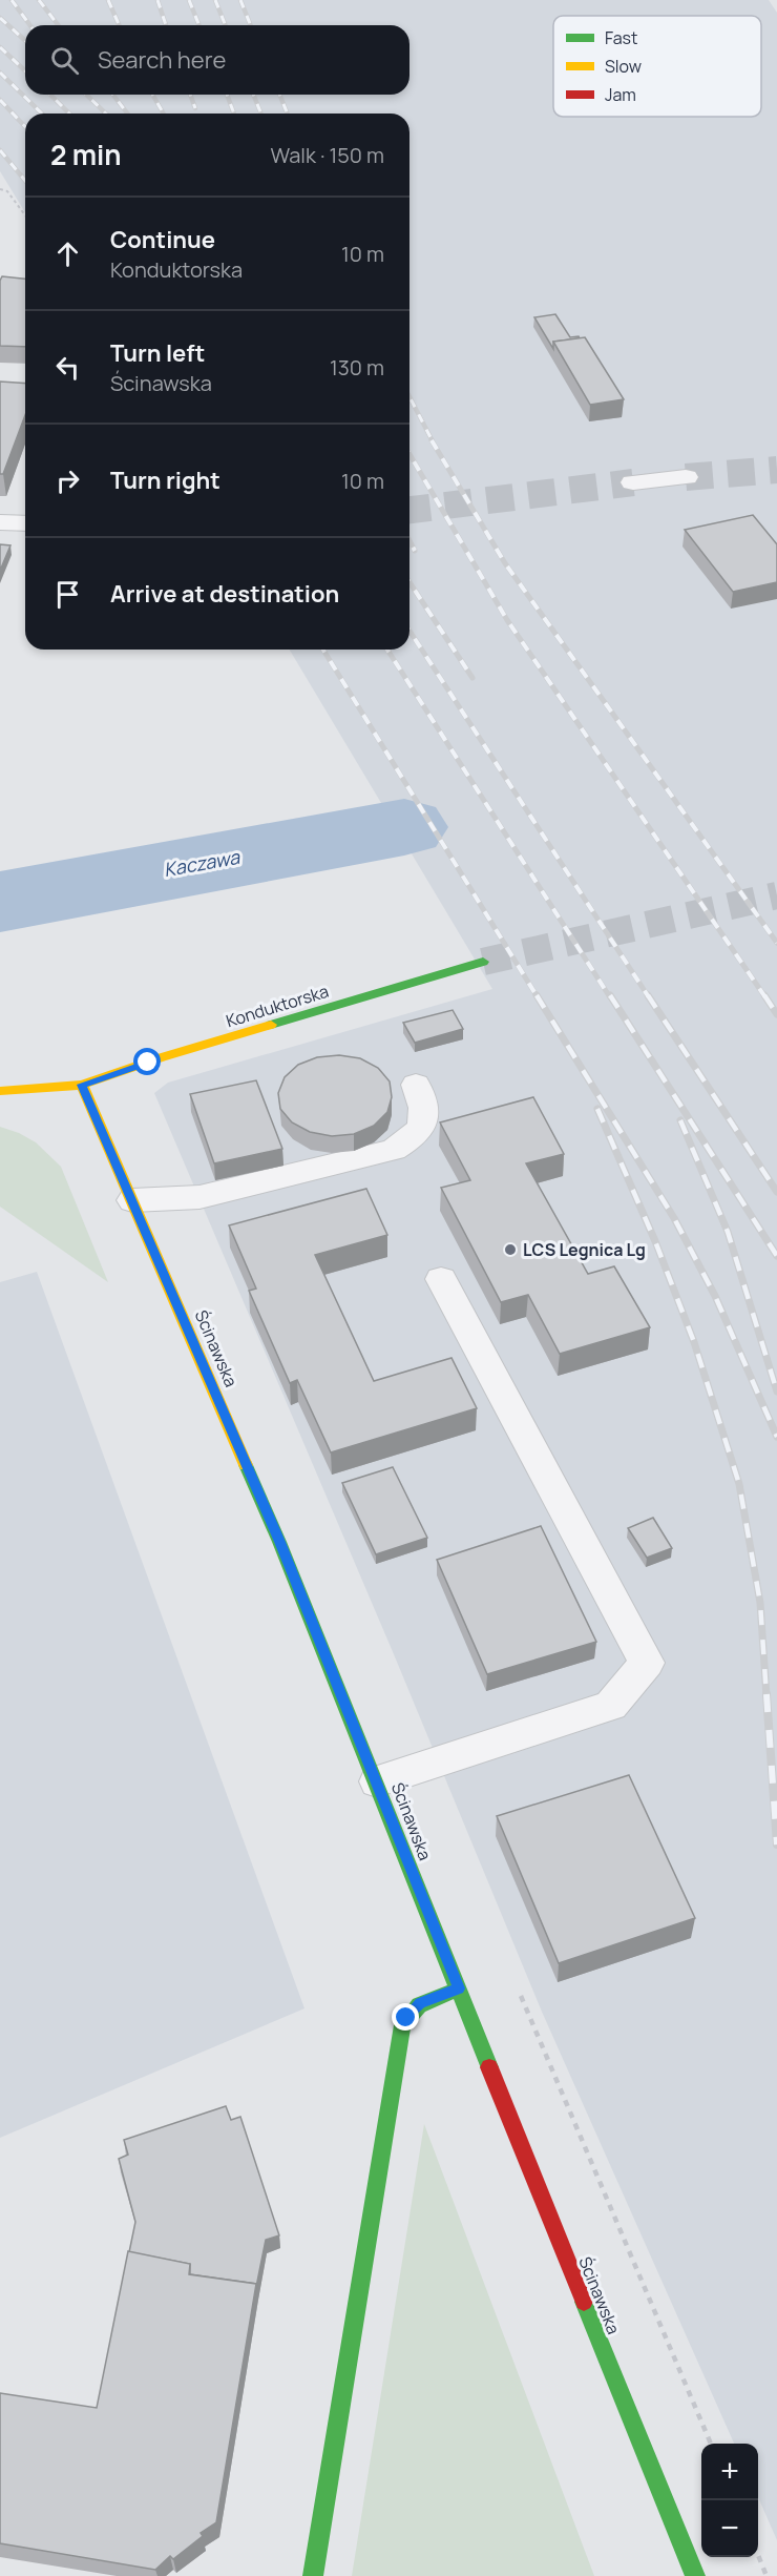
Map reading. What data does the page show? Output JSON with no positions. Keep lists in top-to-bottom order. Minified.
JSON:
{"streets":{"street":["Konduktorska","Ścinawska"]},"crossings":[["Konduktorska","Ścinawska"]],"water":["Kaczawa"],"places":["LCS Legnica Lg"],"legend":["Fast","Slow","Jam"],"page":{"search":"Search here","heading":["2 min","Walk · 150 m"],"list":[["Continue","Konduktorska","10 m"],["Turn left","Ścinawska","130 m"],["Turn right","10 m"],"Arrive at destination"],"map_buttons":["+","−"]}}
